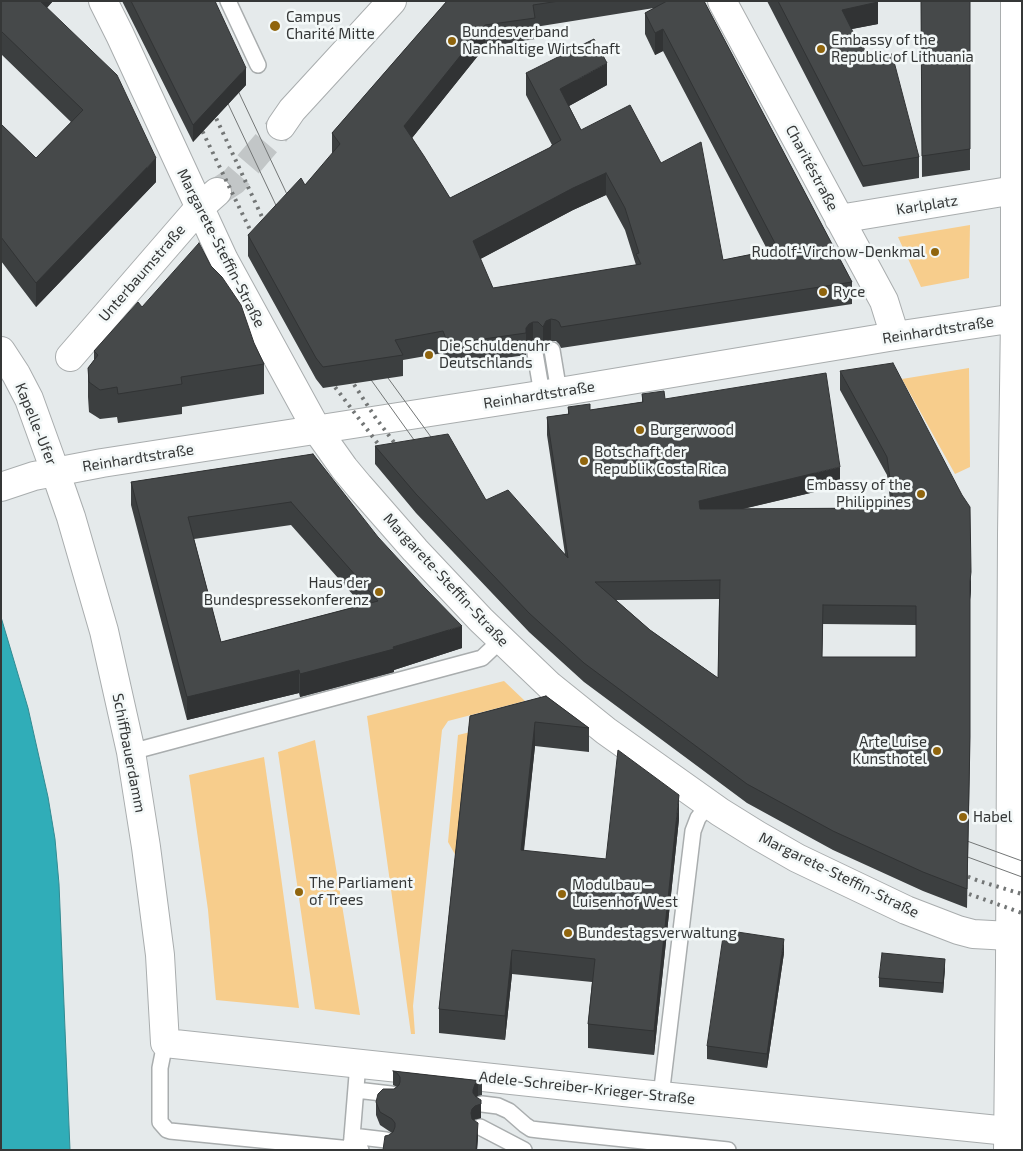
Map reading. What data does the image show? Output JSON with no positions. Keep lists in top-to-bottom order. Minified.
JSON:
{"streets":{"street":["Charitéstraße","Karlplatz","Margarete-Steffin-Straße","Unterbaumstraße","Reinhardtstraße","Kapelle-Ufer","Schiffbauerdamm","Adele-Schreiber-Krieger-Straße"]},"crossings":[["Charitéstraße","Karlplatz"],["Charitéstraße","Reinhardtstraße"],["Margarete-Steffin-Straße","Unterbaumstraße"],["Margarete-Steffin-Straße","Reinhardtstraße"],["Reinhardtstraße","Kapelle-Ufer"],["Reinhardtstraße","Schiffbauerdamm"],["Kapelle-Ufer","Schiffbauerdamm"],["Schiffbauerdamm","Adele-Schreiber-Krieger-Straße"]],"places":["Campus Charité Mitte","Bundesverband Nachhaltige Wirtschaft","Embassy of the Republic of Lithuania","Rudolf-Virchow-Denkmal","Ryce","Die Schuldenuhr Deutschlands","Burgerwood","Botschaft der Republik Costa Rica","Embassy of the Philippines","Haus der Bundespressekonferenz","Arte Luise Kunsthotel","Habel","The Parliament of Trees","Modulbau – Luisenhof West","Bundestagsverwaltung"]}
